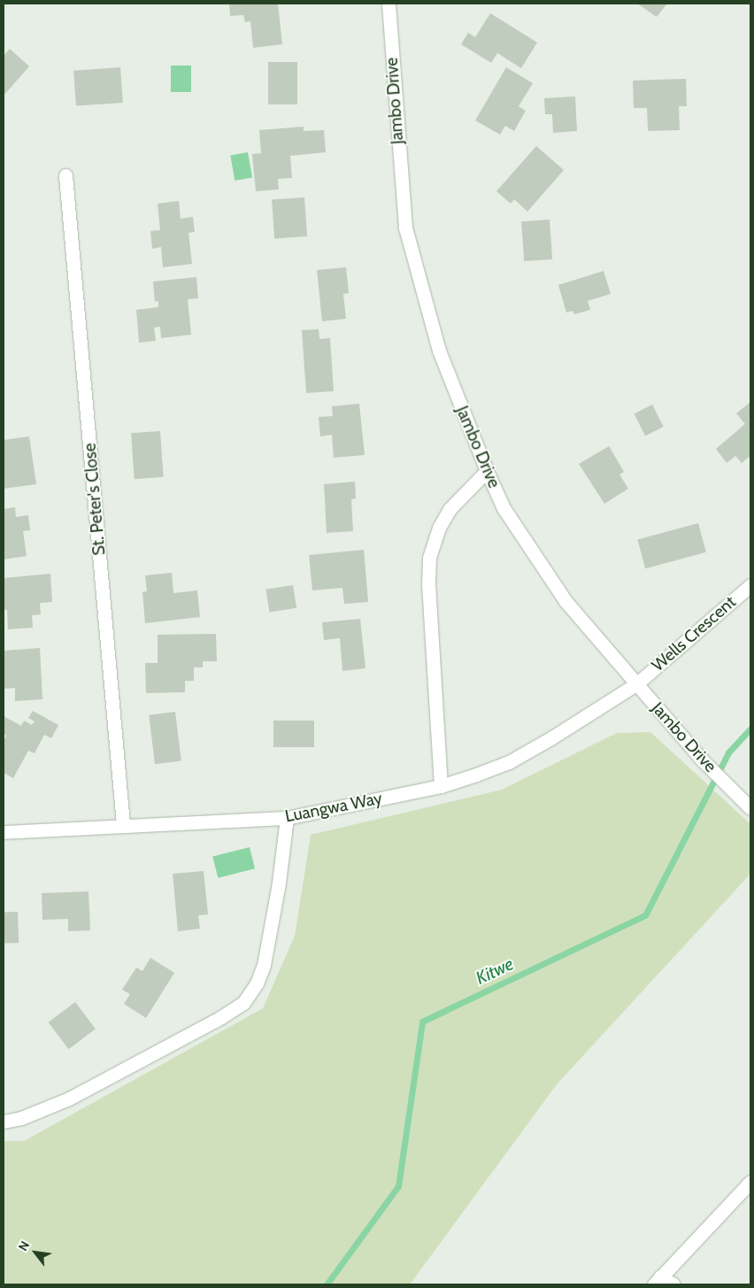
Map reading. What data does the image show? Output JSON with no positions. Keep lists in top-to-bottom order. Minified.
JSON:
{"streets":{"street":["Jambo Drive","St. Peter's Close","Wells Crescent","Luangwa Way"]},"crossings":[["Jambo Drive","Wells Crescent"],["Jambo Drive","Luangwa Way"],["St. Peter's Close","Luangwa Way"],["Wells Crescent","Luangwa Way"]],"water":["Kitwe"],"north":"top left"}
